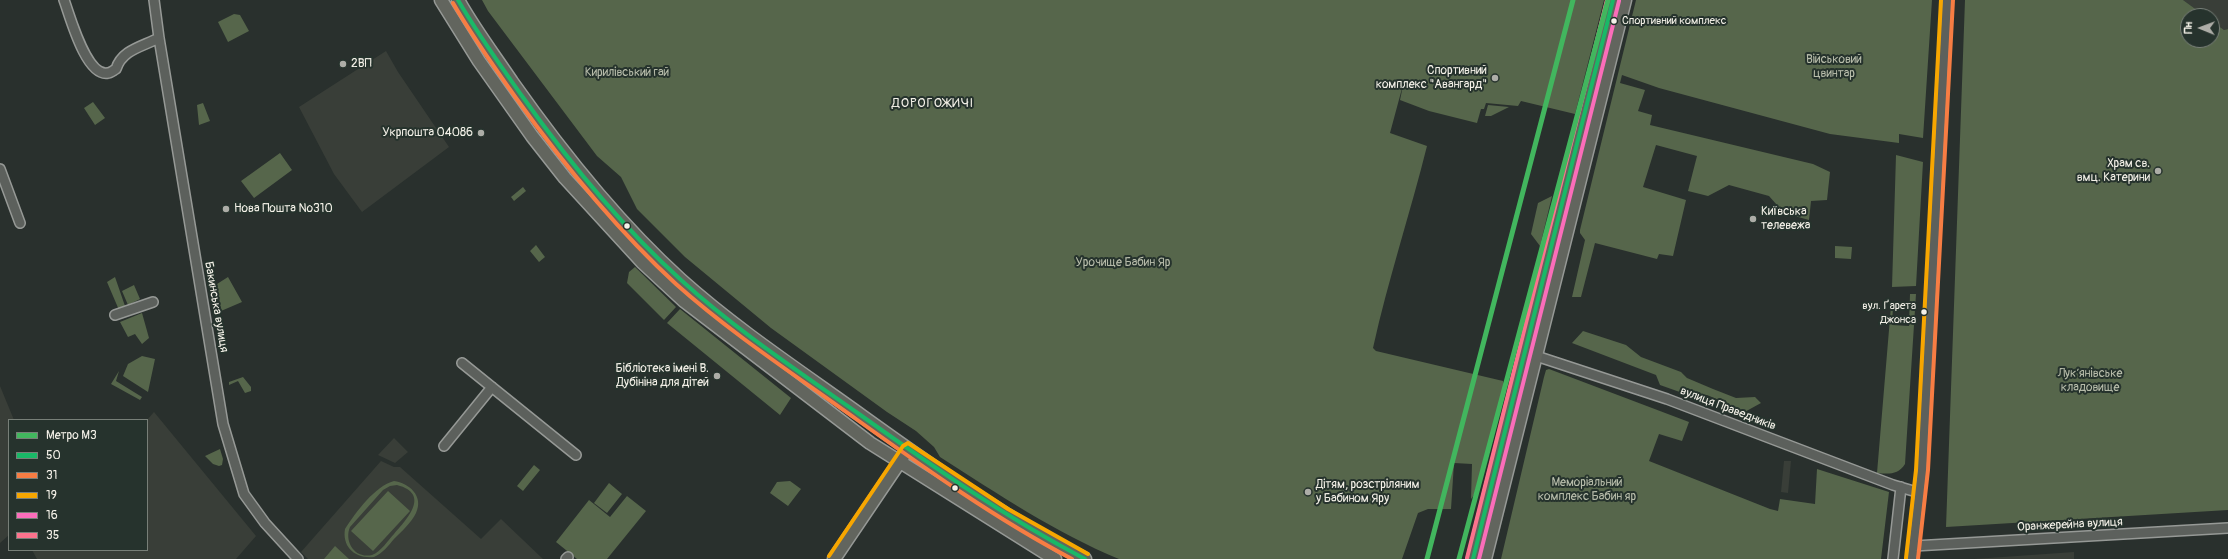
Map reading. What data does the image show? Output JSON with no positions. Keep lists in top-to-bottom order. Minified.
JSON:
{"streets":{"street":["Бакинська вулиця","вулиця Праведників","Оранжерейна вулиця"]},"districts":["ДОРОГОЖИЧІ"],"parks":["Військовий цвинтар","Кирилівський гай","Урочище Бабин Яр","Лукʼянівське кладовище","Меморіальний комплекс Бабин яр"],"places":["Спортивний комплекс","2ВП","Спортивний комплекс \"Авангард\"","Укрпошта 04086","Храм св. вмц. Катерини","Нова Пошта №310","Київська телевежа","вул. Ґарета Джонса","Бібліотека імені В. Дубініна для дітей","Дітям, розстріляним у Бабином Яру"],"lines":["metro line M3","transit line 50","transit line 31","transit line 19","transit line 35","transit line 16"],"legend":["Метро M3","50","31","19","16","35"],"north":"left"}
